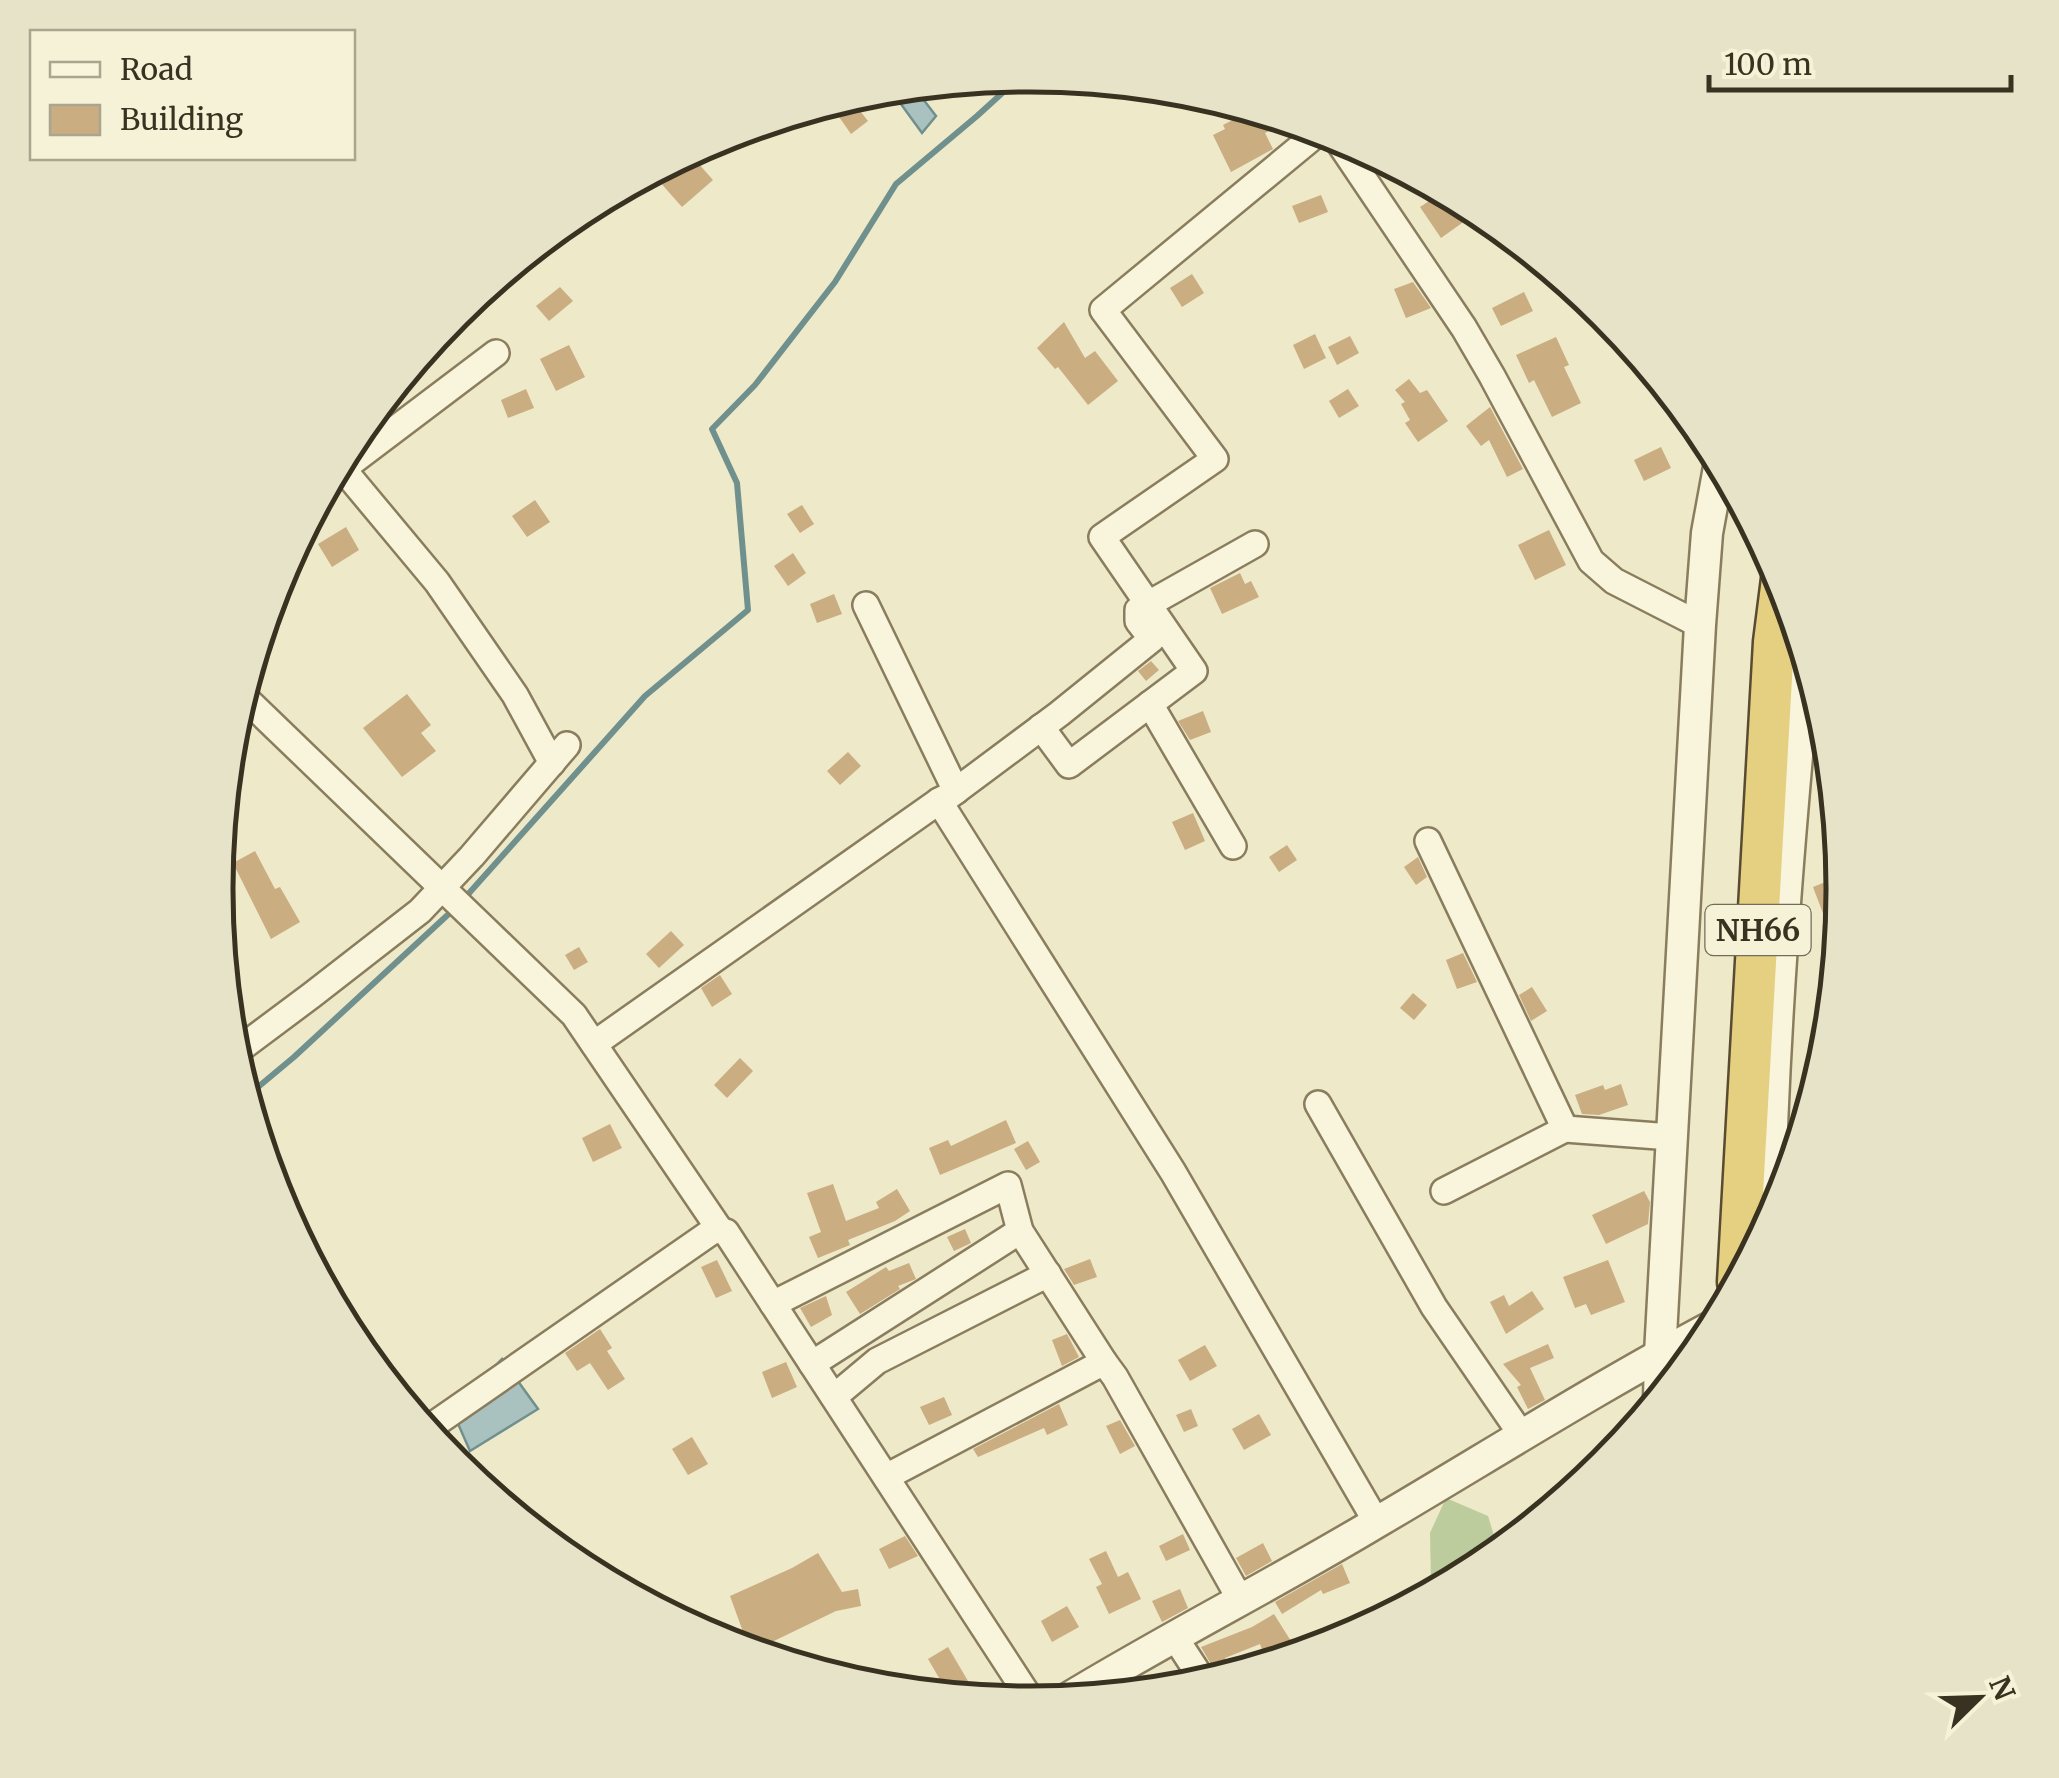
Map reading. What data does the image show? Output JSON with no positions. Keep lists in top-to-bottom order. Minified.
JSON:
{"streets":{"highway":["NH66"]},"legend":["Road","Building"],"scale_bar":"100 m","north":"top right"}
